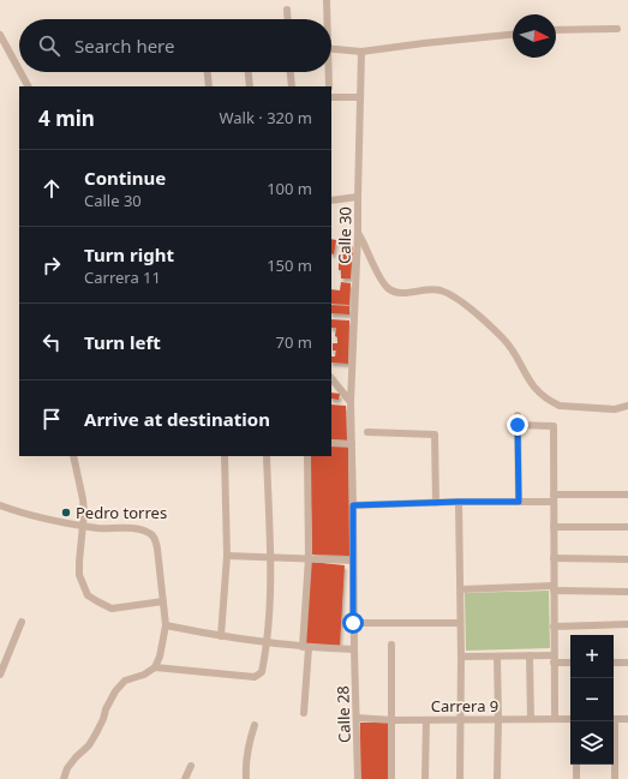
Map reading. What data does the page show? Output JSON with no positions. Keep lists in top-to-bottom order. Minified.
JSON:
{"streets":{"street":["Calle 30","Carrera 9","Calle 28"]},"crossings":[["Calle 30","Calle 28"],["Carrera 9","Calle 28"]],"places":["Pedro torres"],"north":"right","page":{"search":"Search here","heading":["4 min","Walk · 320 m"],"list":[["Continue","Calle 30","100 m"],["Turn right","Carrera 11","150 m"],["Turn left","70 m"],"Arrive at destination"],"map_buttons":["+","−"]}}
